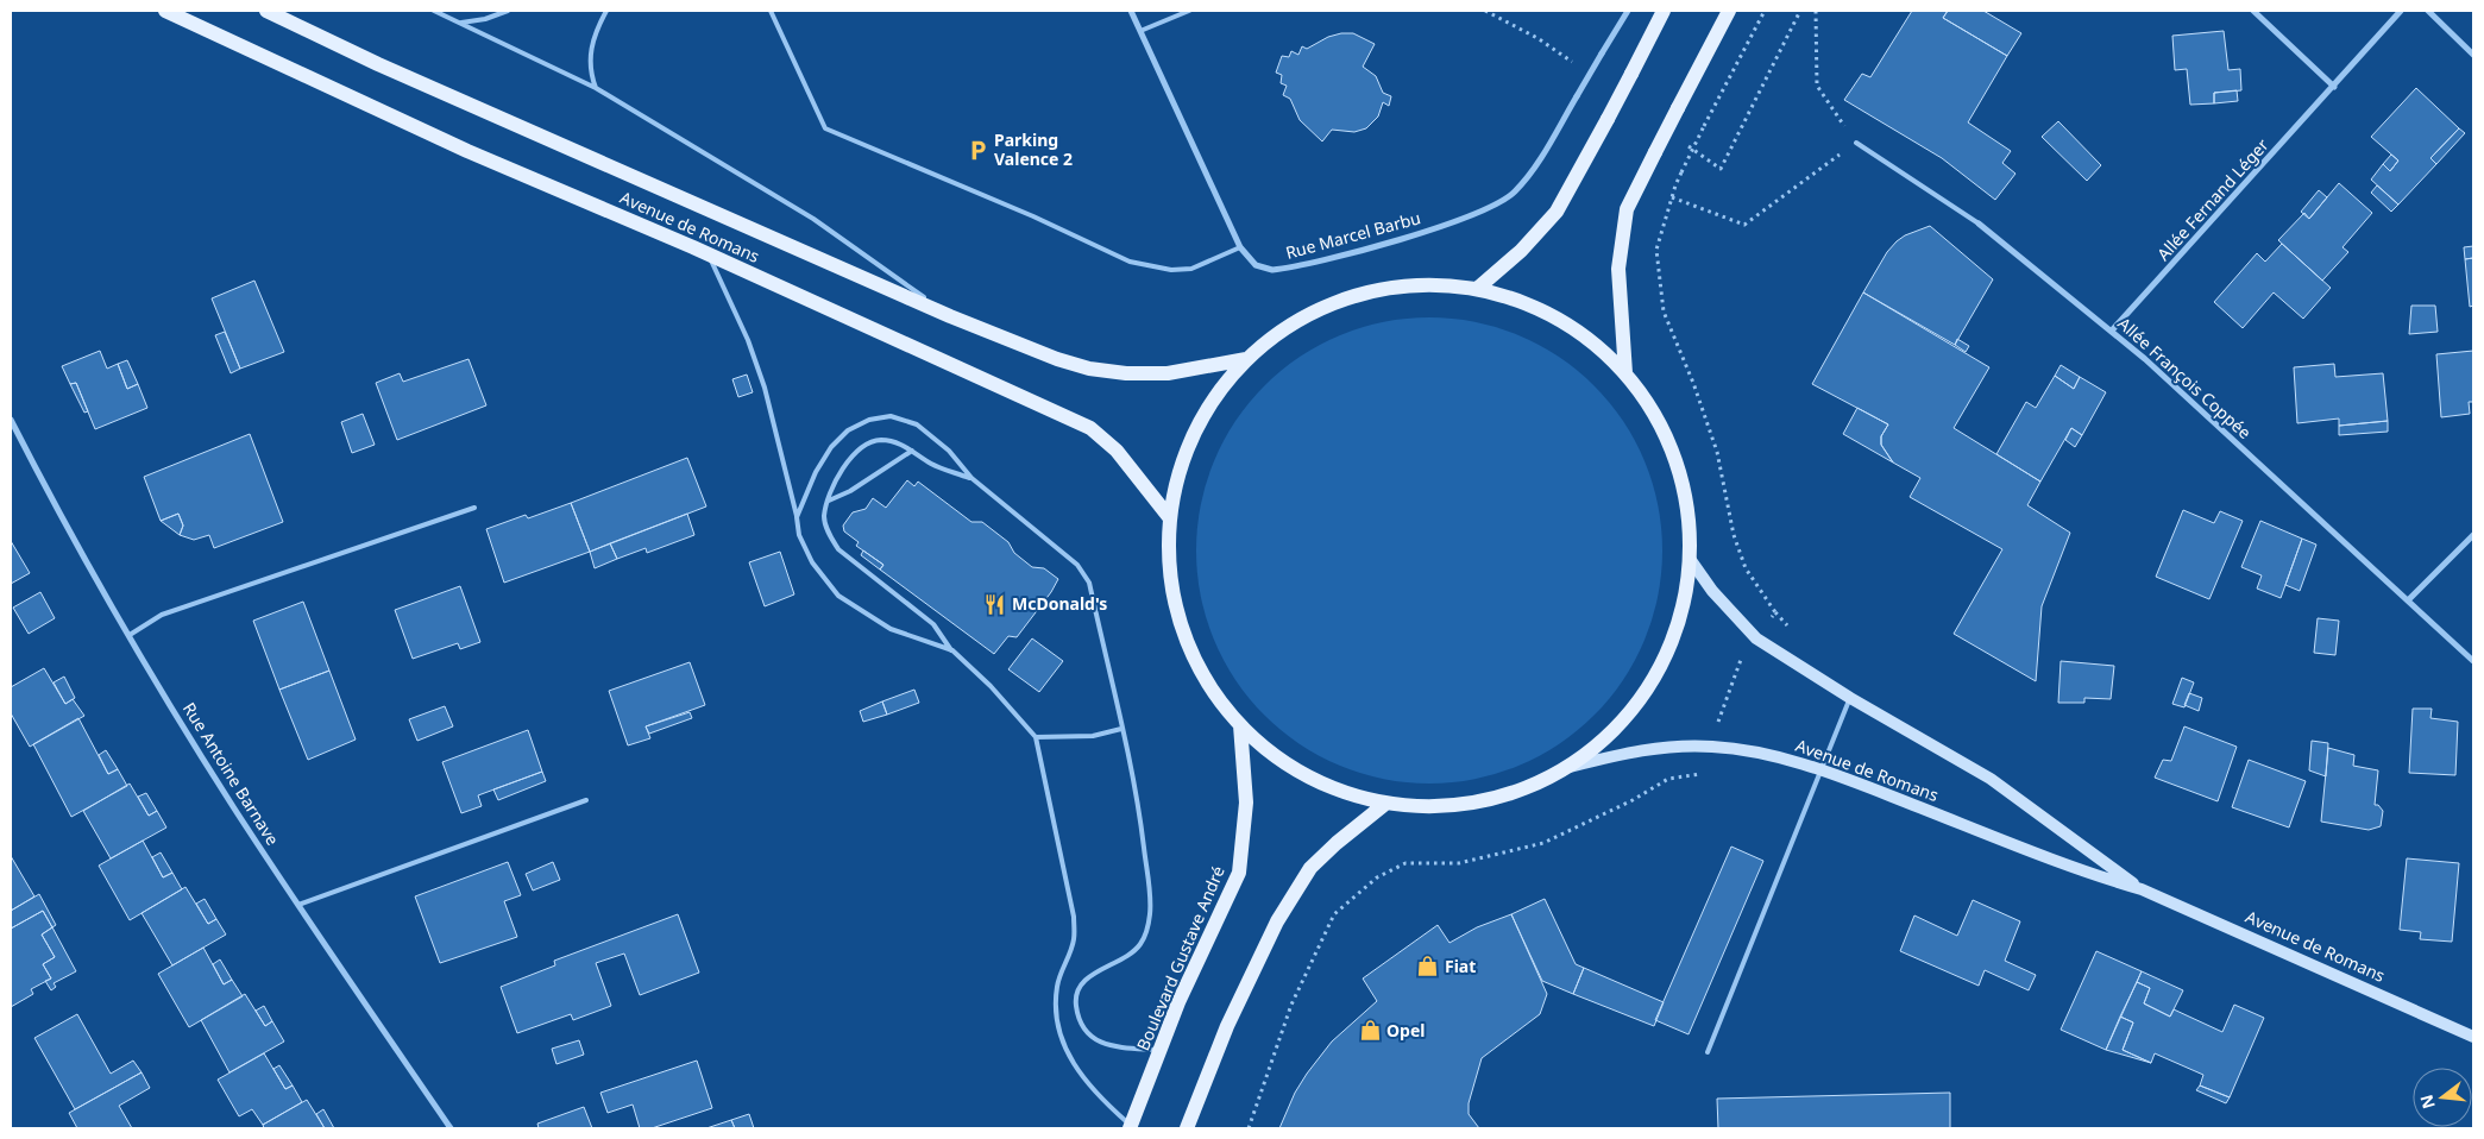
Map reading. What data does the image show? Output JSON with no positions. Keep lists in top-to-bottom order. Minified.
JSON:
{"streets":{"main road":["Avenue de Romans","Boulevard Gustave André"],"street":["Allée Fernand Léger","Rue Marcel Barbu","Allée François Coppée","Rue Antoine Barnave"]},"crossings":[["Allée Fernand Léger","Allée François Coppée"]],"places":{"parking":["Parking Valence 2"],"restaurant":["McDonald's"],"shop":["Fiat","Opel"]},"north":"left"}
